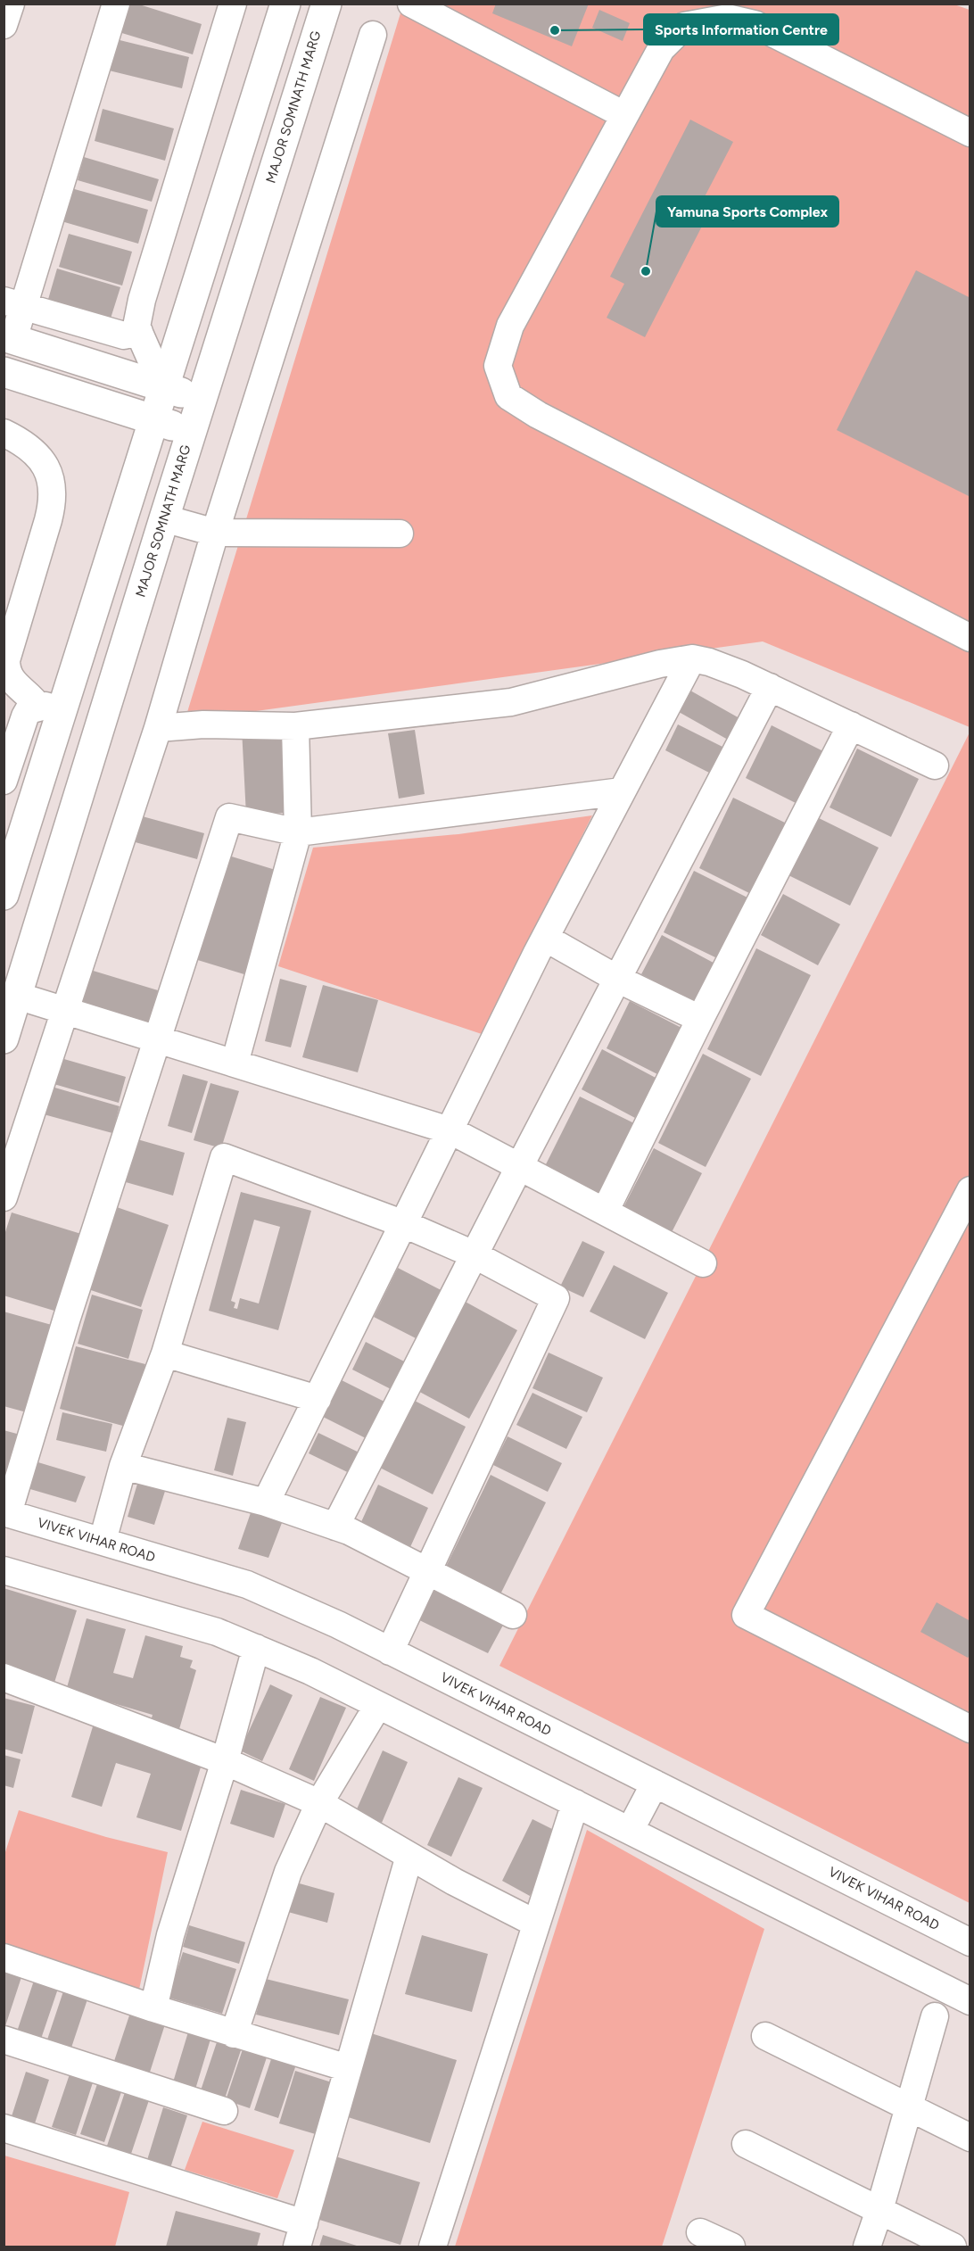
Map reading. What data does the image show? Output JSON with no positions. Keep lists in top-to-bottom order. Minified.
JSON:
{"streets":{"main road":["MAJOR SOMNATH MARG"],"street":["VIVEK VIHAR ROAD"]},"places":["Sports Information Centre","Yamuna Sports Complex"]}
